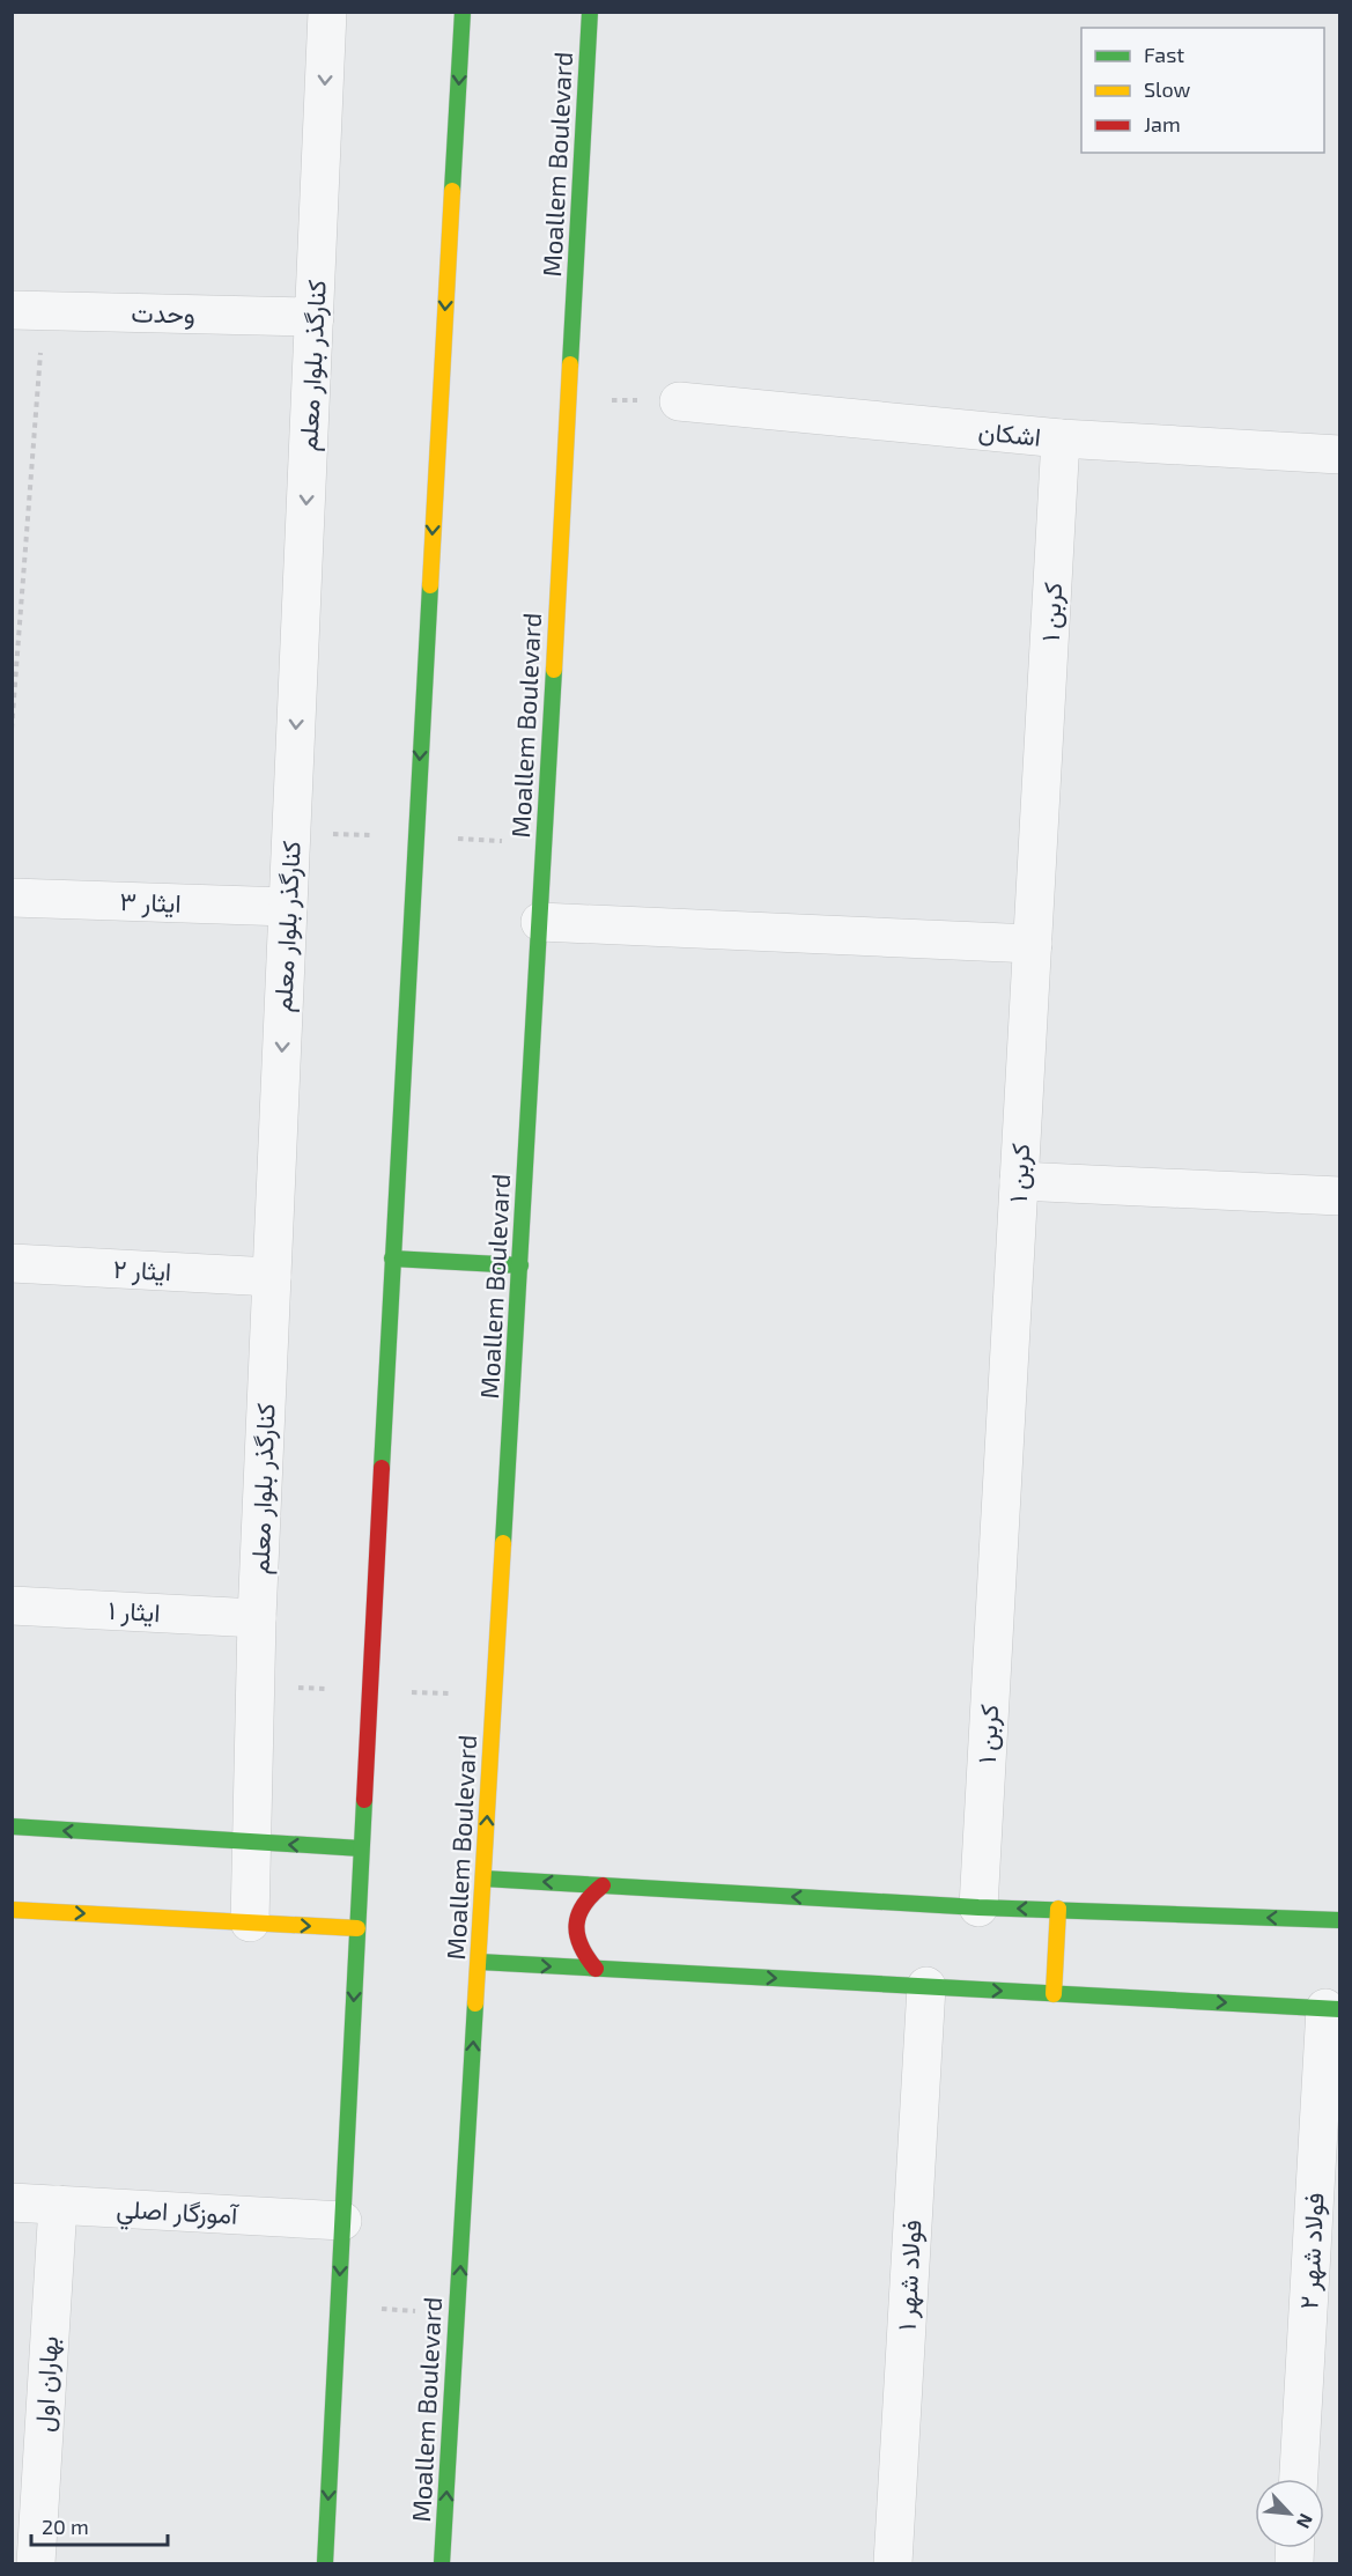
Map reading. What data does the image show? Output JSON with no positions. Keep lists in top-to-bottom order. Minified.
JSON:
{"streets":{"main road":["Moallem Boulevard"],"street":["وحدت","کنارگذر بلوار معلم","اشکان","کربن ۱","ایثار ۳","ایثار ۲","ایثار ۱","آموزگار اصلي","فولاد شهر ۲","فولاد شهر ۱","بهاران اول"]},"crossings":[["وحدت","کنارگذر بلوار معلم"],["کنارگذر بلوار معلم","ایثار ۳"],["کنارگذر بلوار معلم","ایثار ۲"],["کنارگذر بلوار معلم","ایثار ۱"],["اشکان","کربن ۱"],["آموزگار اصلي","بهاران اول"]],"one_way":["کنارگذر بلوار معلم"],"legend":["Fast","Slow","Jam"],"scale_bar":"20 m","north":"bottom right"}
